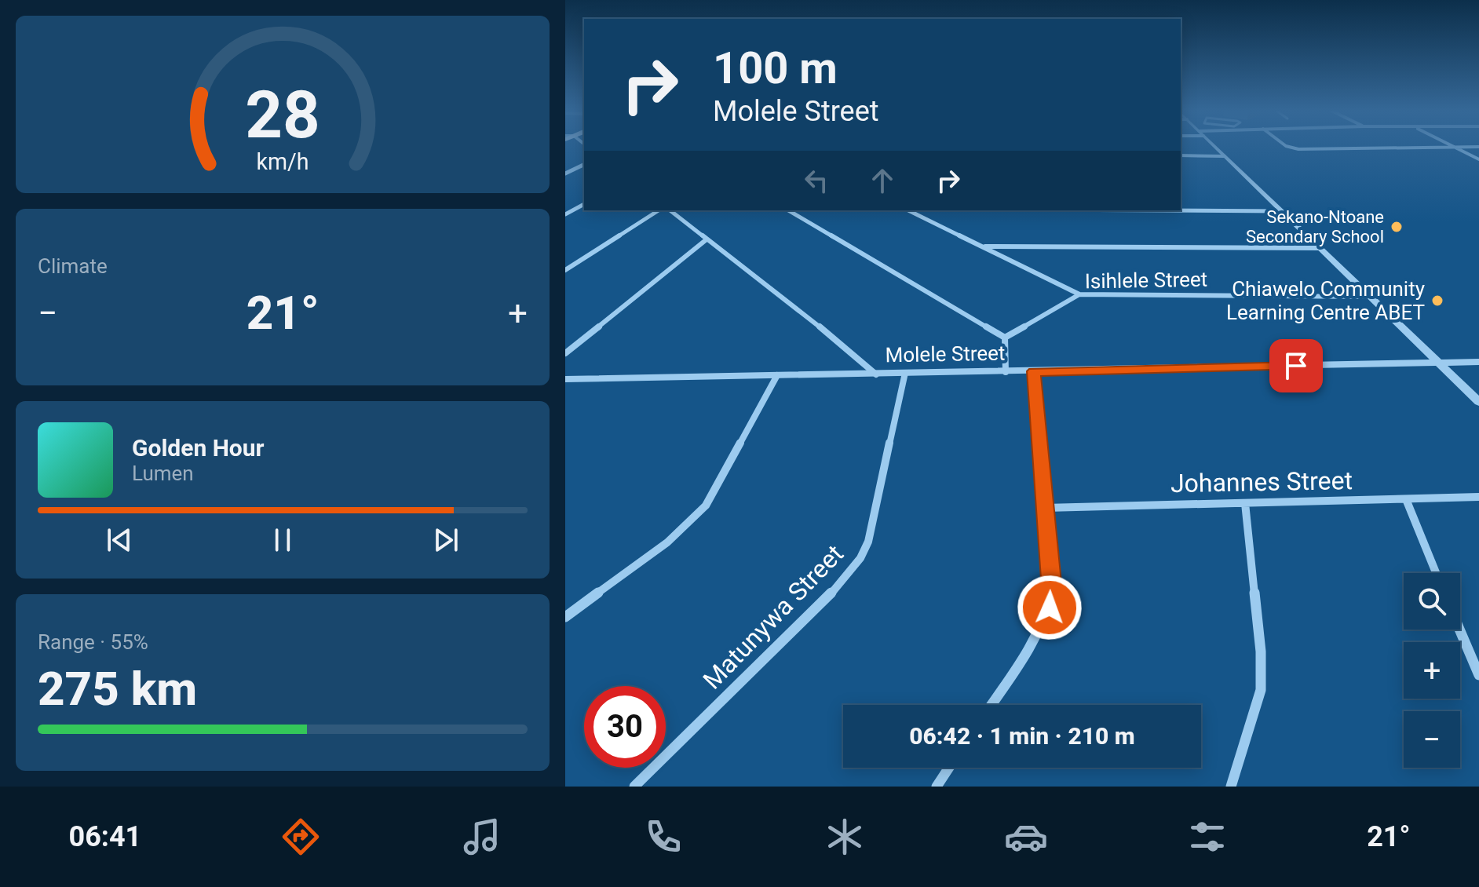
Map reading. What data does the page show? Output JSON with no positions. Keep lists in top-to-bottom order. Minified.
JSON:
{"streets":{"street":["Isihlele Street","Molele Street","Johannes Street","Matunywa Street"]},"crossings":[["Molele Street","Matunywa Street"]],"places":["Sekano-Ntoane Secondary School","Chiawelo Community Learning Centre ABET"],"page":{"turn":["100 m","Molele Street"],"tile":["Climate",["Range · 55%","275 km"]],"heat":["−","21°","+"],"song":["Golden Hour","Lumen"],"map_buttons":["+","−"],"limit":"30","trip":"06:42 · 1 min · 210 m","tabs":["06:41","21°"],"gauge":["28","km/h"]}}
